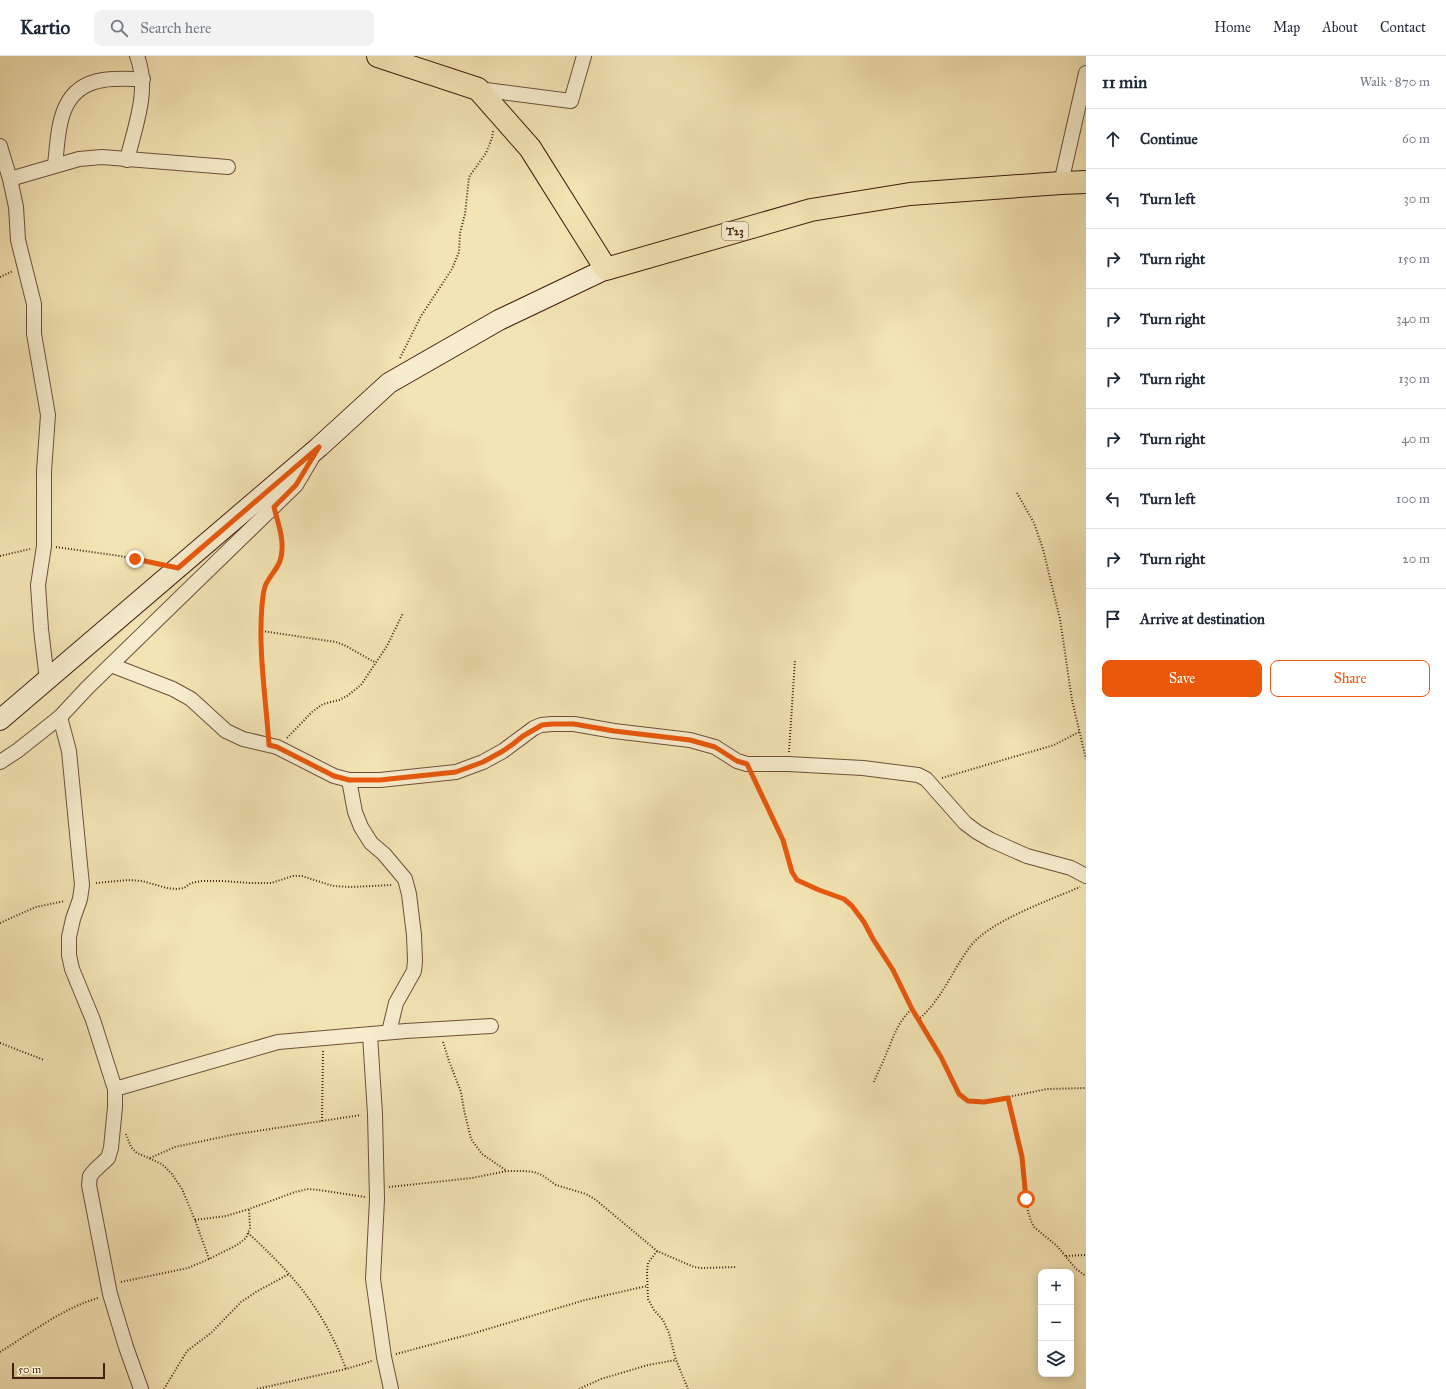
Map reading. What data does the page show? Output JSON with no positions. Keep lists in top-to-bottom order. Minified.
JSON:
{"streets":{"main road":["T23"]},"scale_bar":"50 m","page":{"header":"Kartio","search":"Search here","nav":["Home","Map","About","Contact"],"heading":["11 min","Walk · 870 m"],"list":[["Continue","60 m"],["Turn left","30 m"],["Turn right","150 m"],["Turn right","340 m"],["Turn right","130 m"],["Turn right","40 m"],["Turn left","100 m"],["Turn right","20 m"],"Arrive at destination"],"buttons":["Save","Share"],"map_buttons":["+","−"],"scale":"50 m"}}
